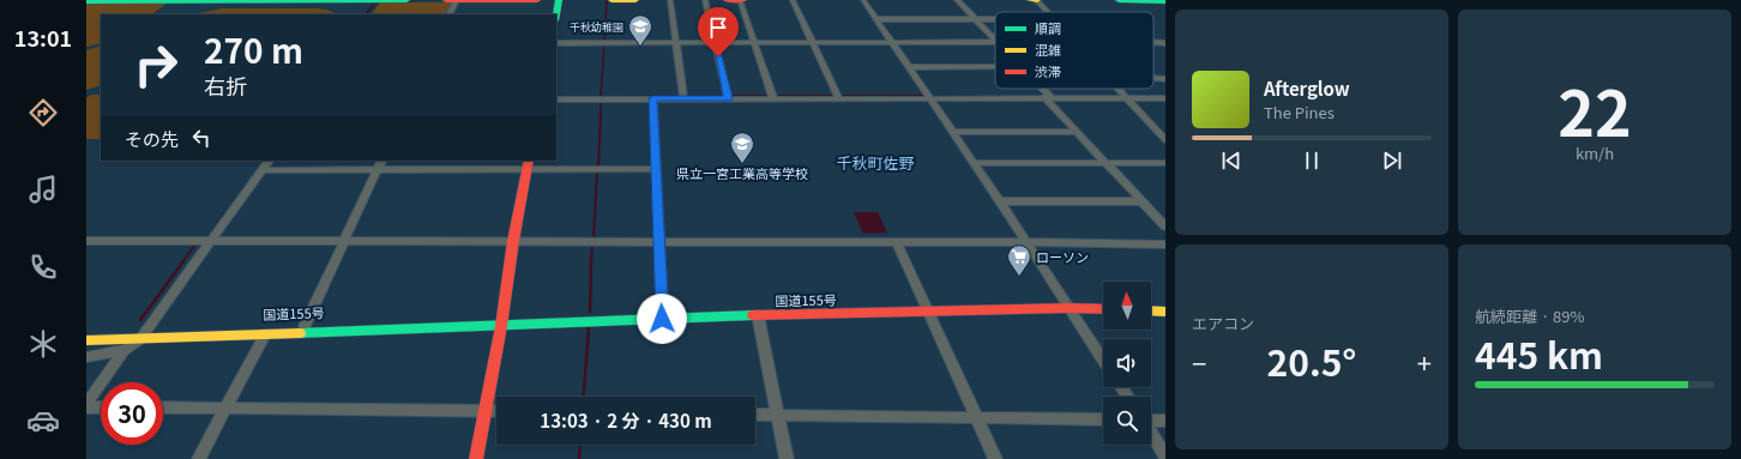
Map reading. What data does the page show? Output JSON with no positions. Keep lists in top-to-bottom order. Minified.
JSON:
{"streets":{"main road":["国道155号"]},"districts":["千秋町佐野"],"places":{"school or university":["千秋幼稚園","県立一宮工業高等学校"],"supermarket":["ローソン"]},"legend":["順調","混雑","渋滞"],"north":"top","page":{"tabs":"13:01","tile":[["22","km/h"],"エアコン",["航続距離 · 89%","445 km"]],"turn":["270 m","右折"],"song":["Afterglow","The Pines"],"then":"その先","heat":["−","20.5°","+"],"limit":"30","trip":"13:03 · 2 分 · 430 m"}}
